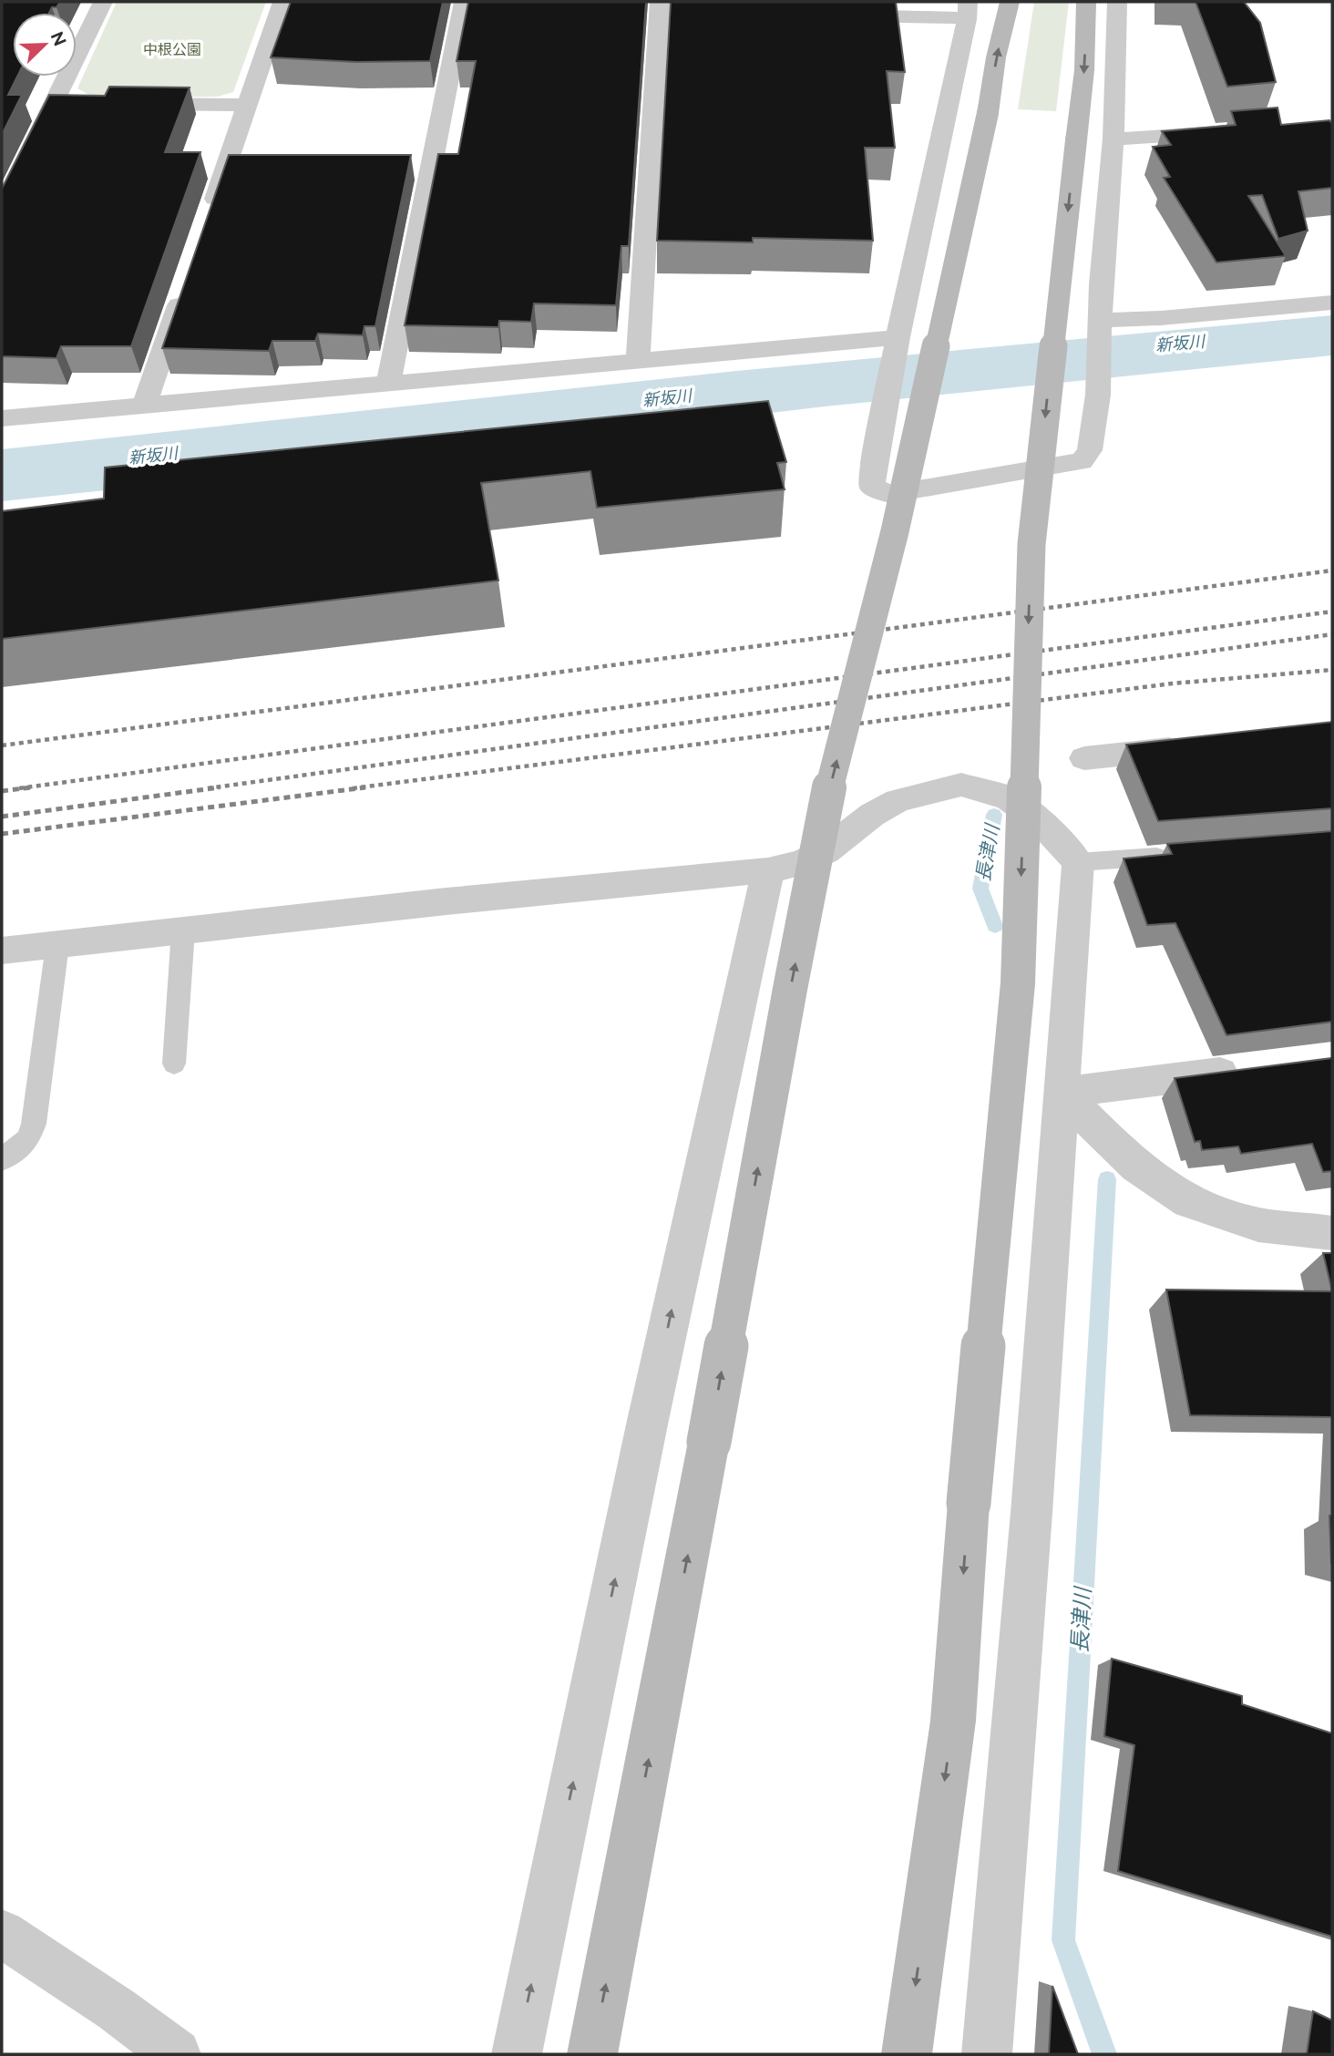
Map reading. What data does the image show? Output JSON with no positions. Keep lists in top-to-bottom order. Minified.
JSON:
{"water":["新坂川","長津川"],"parks":["中根公園"],"north":"top right"}
